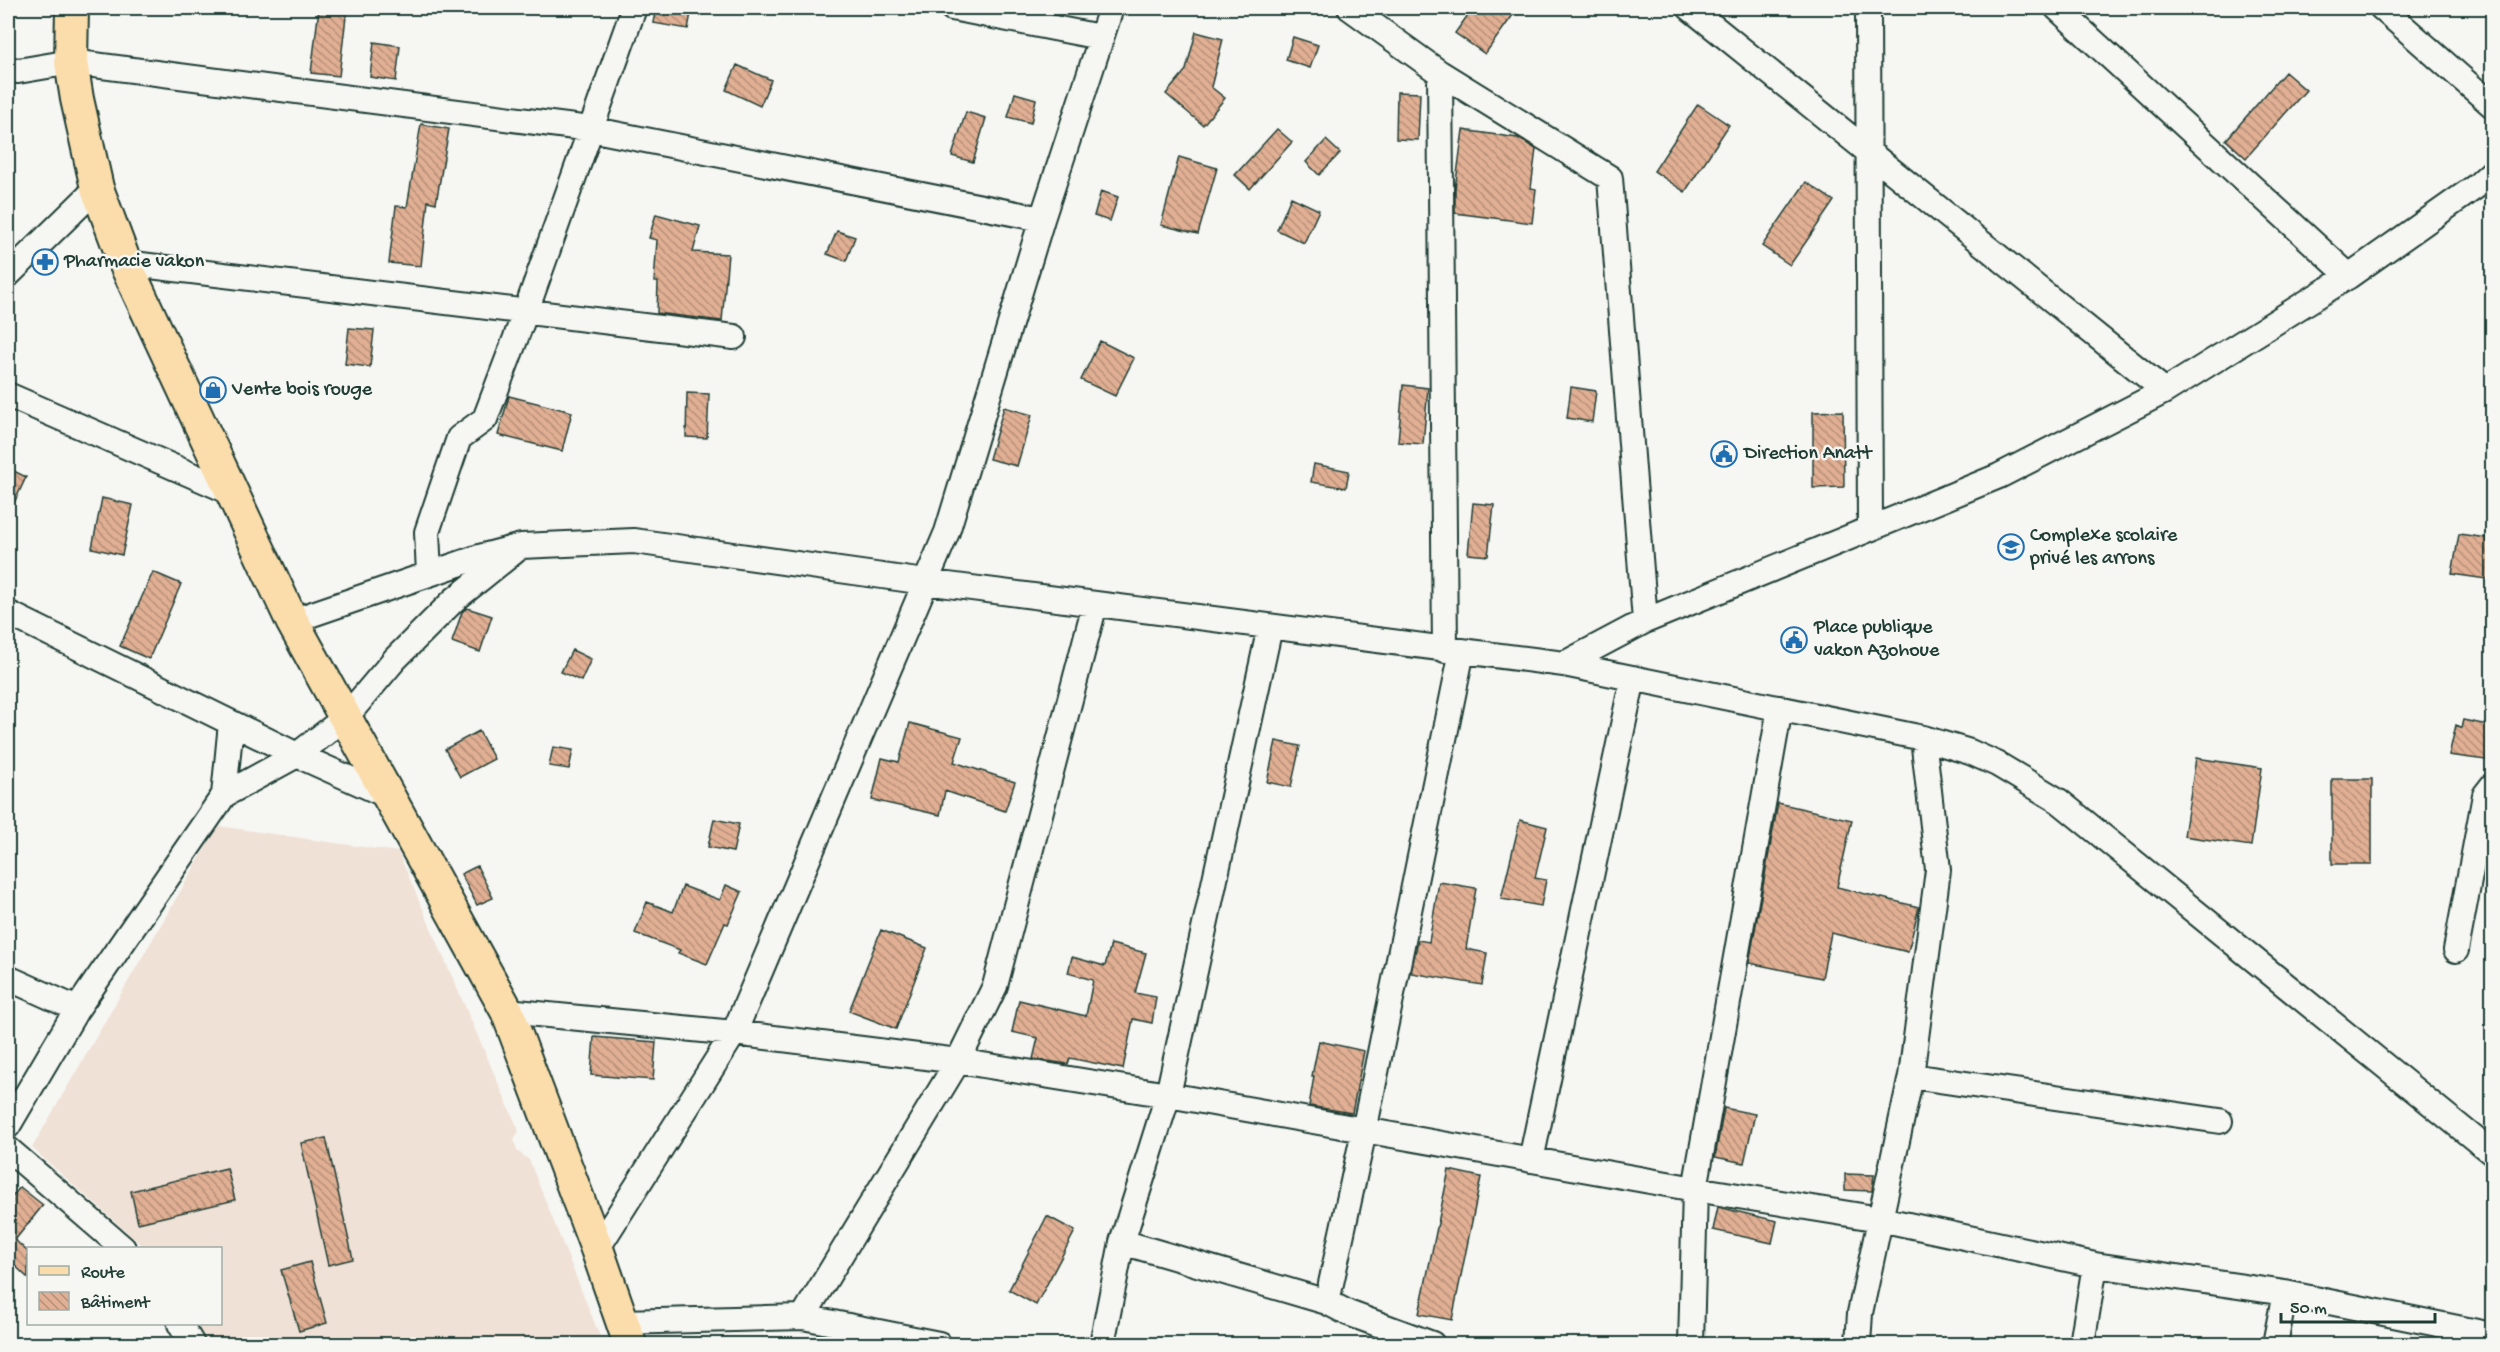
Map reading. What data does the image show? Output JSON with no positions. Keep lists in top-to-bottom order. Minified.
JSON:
{"places":{"pharmacy":["Pharmacie vakon"],"shop":["Vente bois rouge"],"public building":["Direction Anatt","Place publique vakon Azohoue"],"school or university":["Complexe scolaire privé les arrons"]},"legend":["Route","Bâtiment"],"scale_bar":"50 m"}
